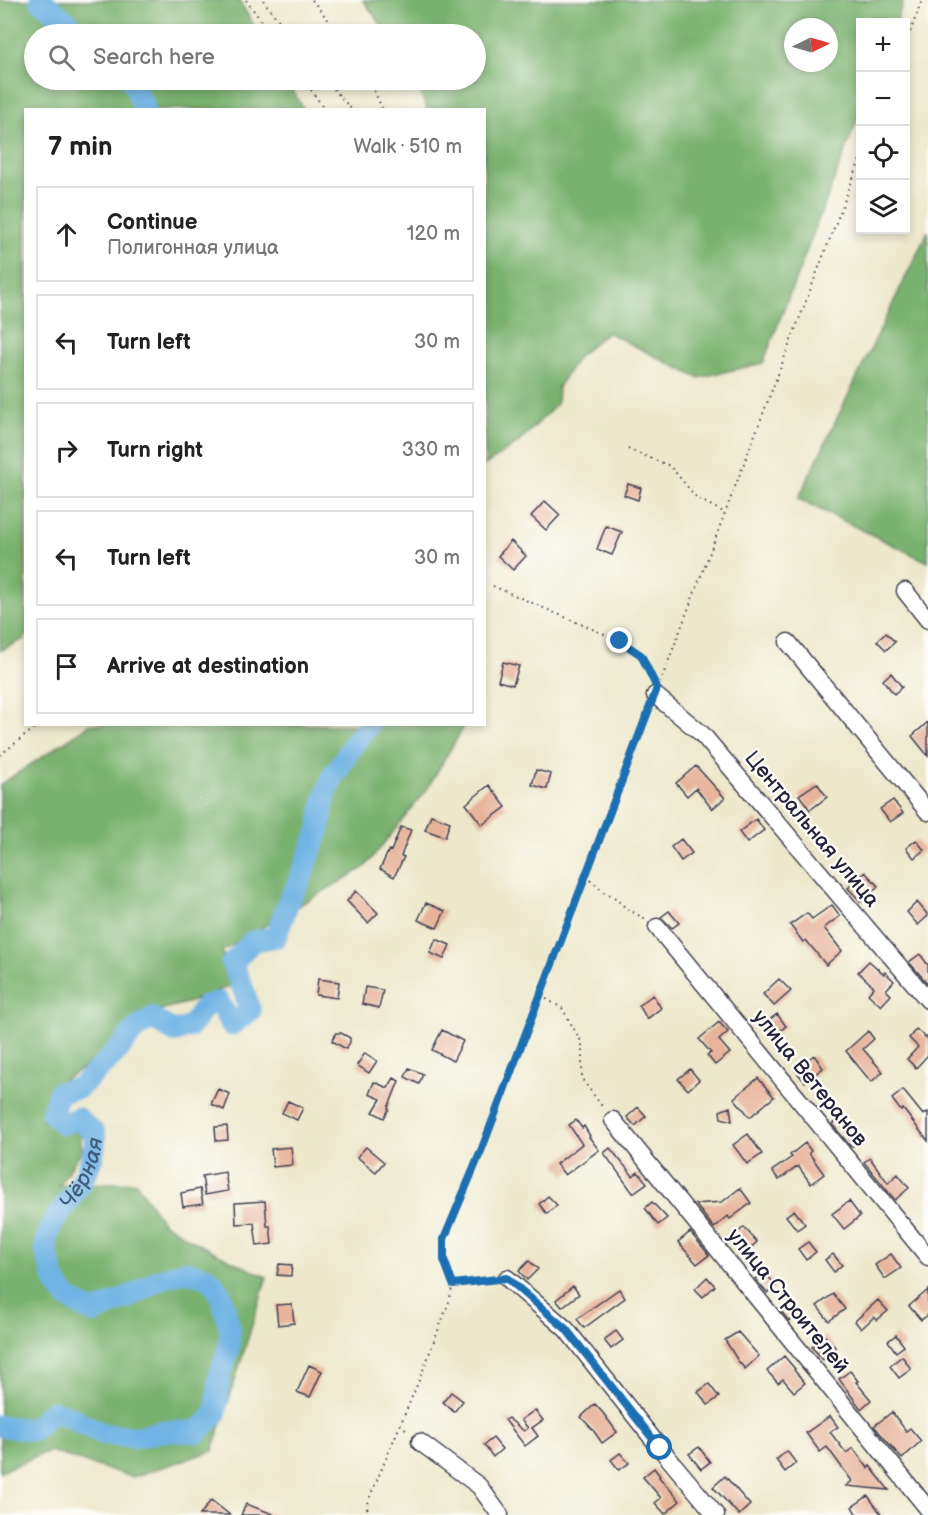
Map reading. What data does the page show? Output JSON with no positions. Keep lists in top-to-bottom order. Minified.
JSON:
{"streets":{"street":["Центральная улица","улица Ветеранов","улица Строителей"]},"water":["Чёрная"],"north":"right","page":{"map_buttons":["+","−"],"search":"Search here","heading":["7 min","Walk · 510 m"],"list":[["Continue","Полигонная улица","120 m"],["Turn left","30 m"],["Turn right","330 m"],["Turn left","30 m"],"Arrive at destination"]}}
